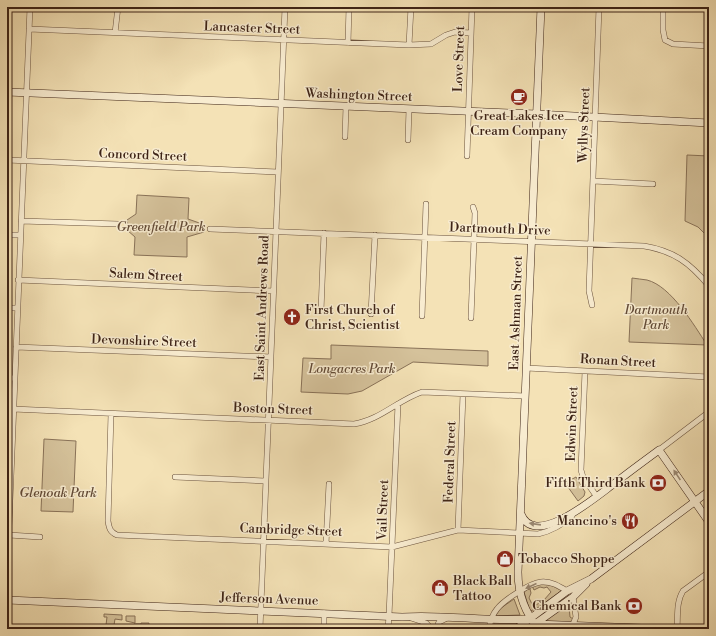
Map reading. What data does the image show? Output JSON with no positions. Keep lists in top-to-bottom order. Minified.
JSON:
{"streets":{"street":["Lancaster Street","Love Street","Washington Street","Wyllys Street","Concord Street","Dartmouth Drive","Salem Street","East Saint Andrews Road","East Ashman Street","Devonshire Street","Ronan Street","Boston Street","Edwin Street","Federal Street","Vail Street","Cambridge Street","Jefferson Avenue"]},"crossings":[["Lancaster Street","Love Street"],["Lancaster Street","East Saint Andrews Road"],["Love Street","Washington Street"],["Washington Street","Wyllys Street"],["Washington Street","East Saint Andrews Road"],["Washington Street","East Ashman Street"],["Wyllys Street","Dartmouth Drive"],["Concord Street","East Saint Andrews Road"],["Dartmouth Drive","East Saint Andrews Road"],["Dartmouth Drive","East Ashman Street"],["Salem Street","East Saint Andrews Road"],["East Saint Andrews Road","Devonshire Street"],["East Saint Andrews Road","Boston Street"],["East Saint Andrews Road","Cambridge Street"],["East Saint Andrews Road","Jefferson Avenue"],["East Ashman Street","Ronan Street"],["East Ashman Street","Boston Street"],["East Ashman Street","Cambridge Street"],["East Ashman Street","Jefferson Avenue"],["Ronan Street","Edwin Street"],["Boston Street","Federal Street"],["Boston Street","Vail Street"],["Boston Street","Cambridge Street"],["Edwin Street","Cambridge Street"],["Federal Street","Cambridge Street"],["Vail Street","Cambridge Street"],["Vail Street","Jefferson Avenue"]],"parks":["Greenfield Park","Dartmouth Park","Longacres Park","Glenoak Park"],"places":{"cafe":["Great Lakes Ice Cream Company"],"church":["First Church of Christ, Scientist"],"bank":["Fifth Third Bank","Chemical Bank"],"restaurant":["Mancino's"],"shop":["Tobacco Shoppe","Black Ball Tattoo"]}}
